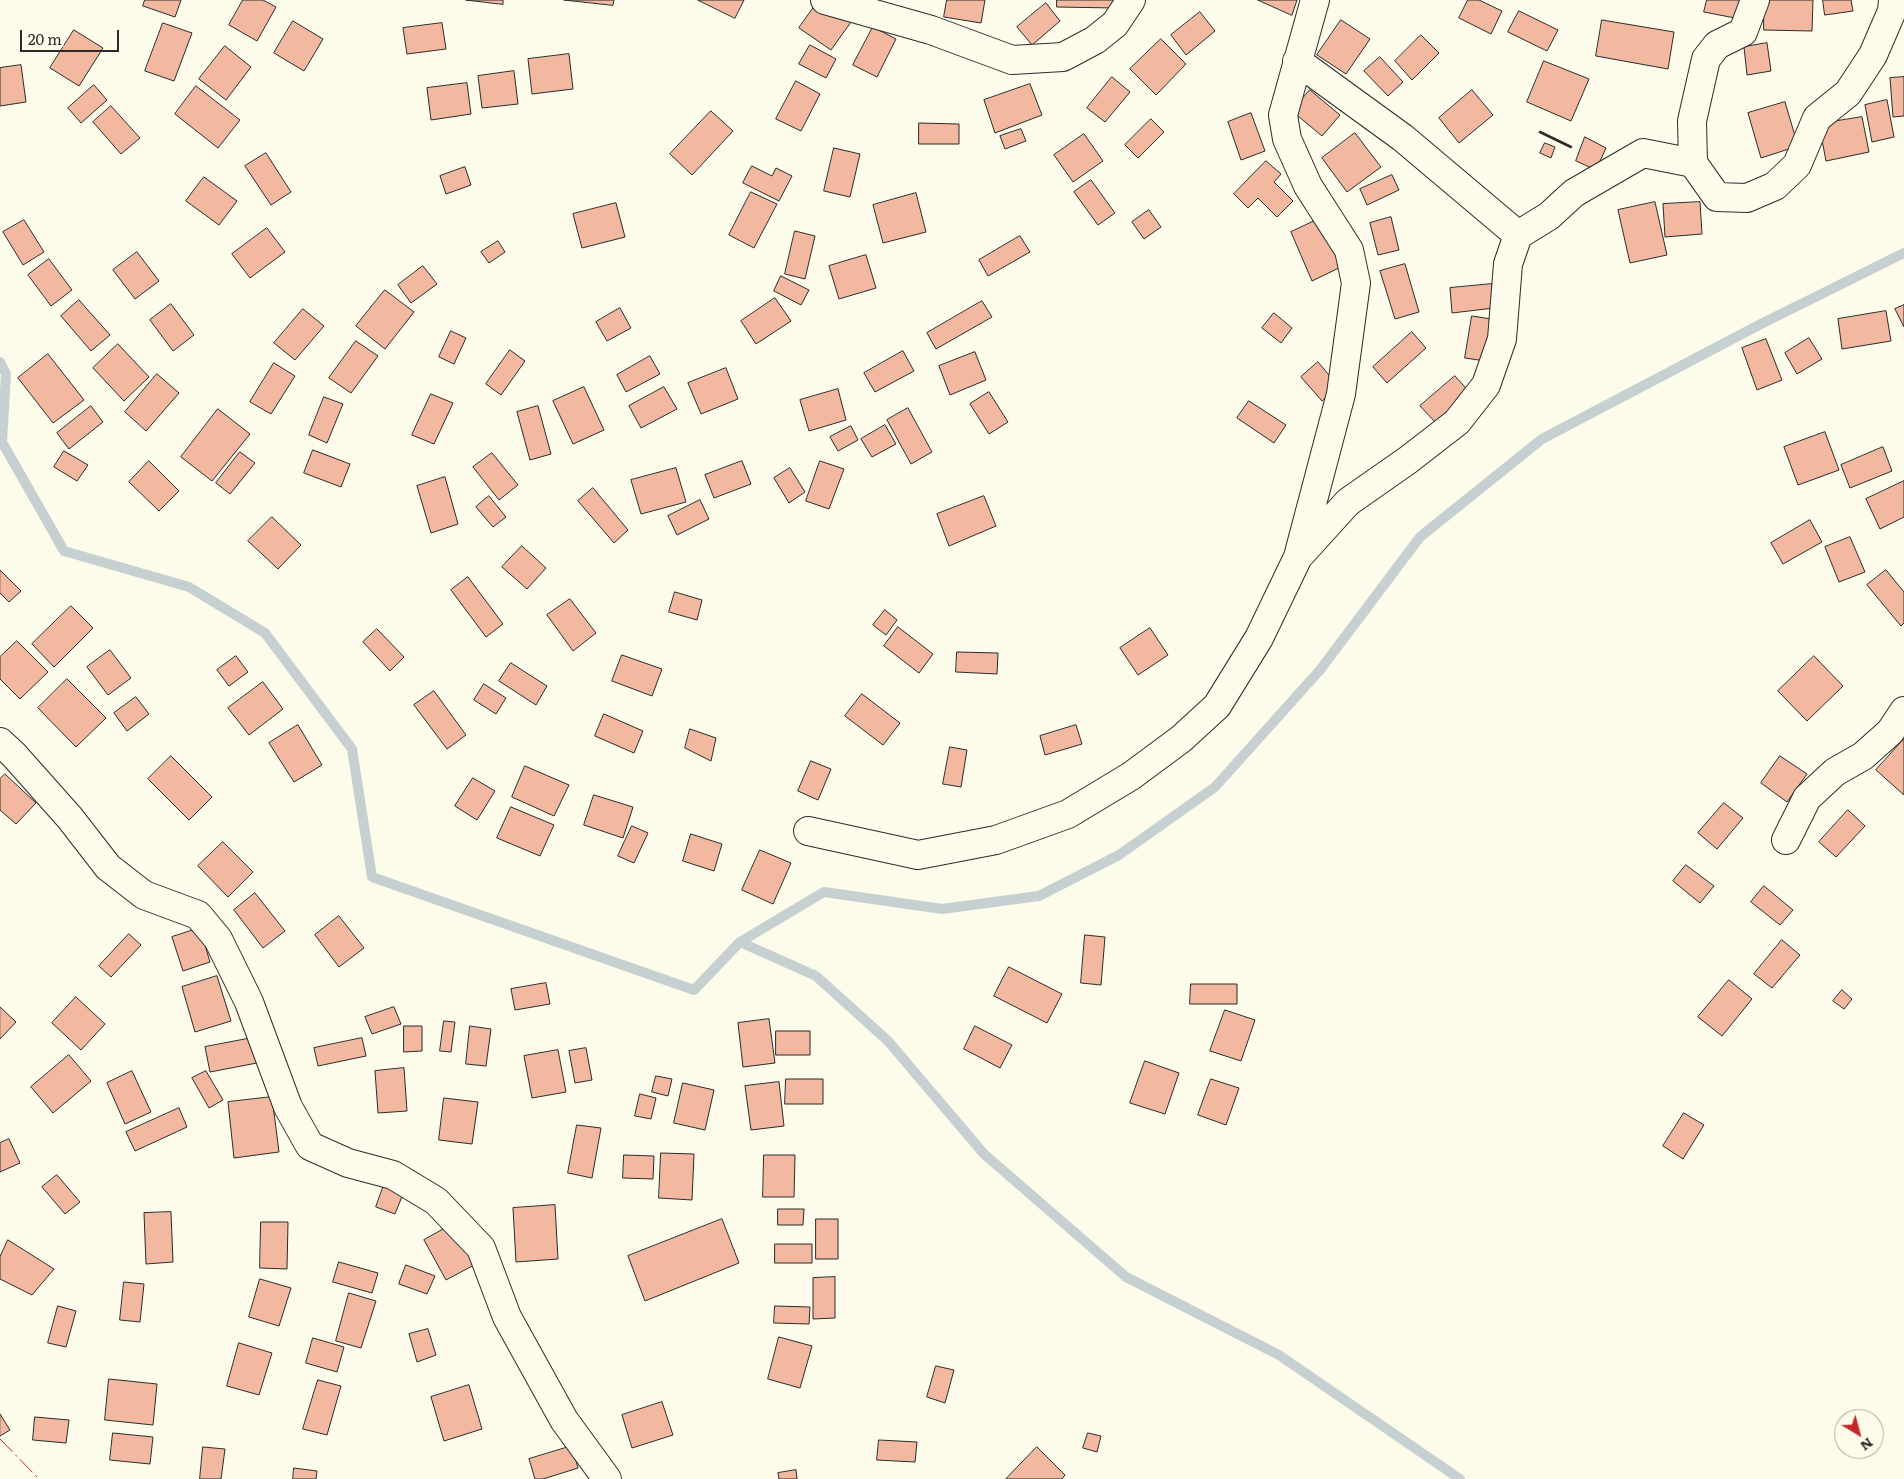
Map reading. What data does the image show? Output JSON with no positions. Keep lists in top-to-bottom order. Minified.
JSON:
{"scale_bar":"20 m","north":"bottom right"}
